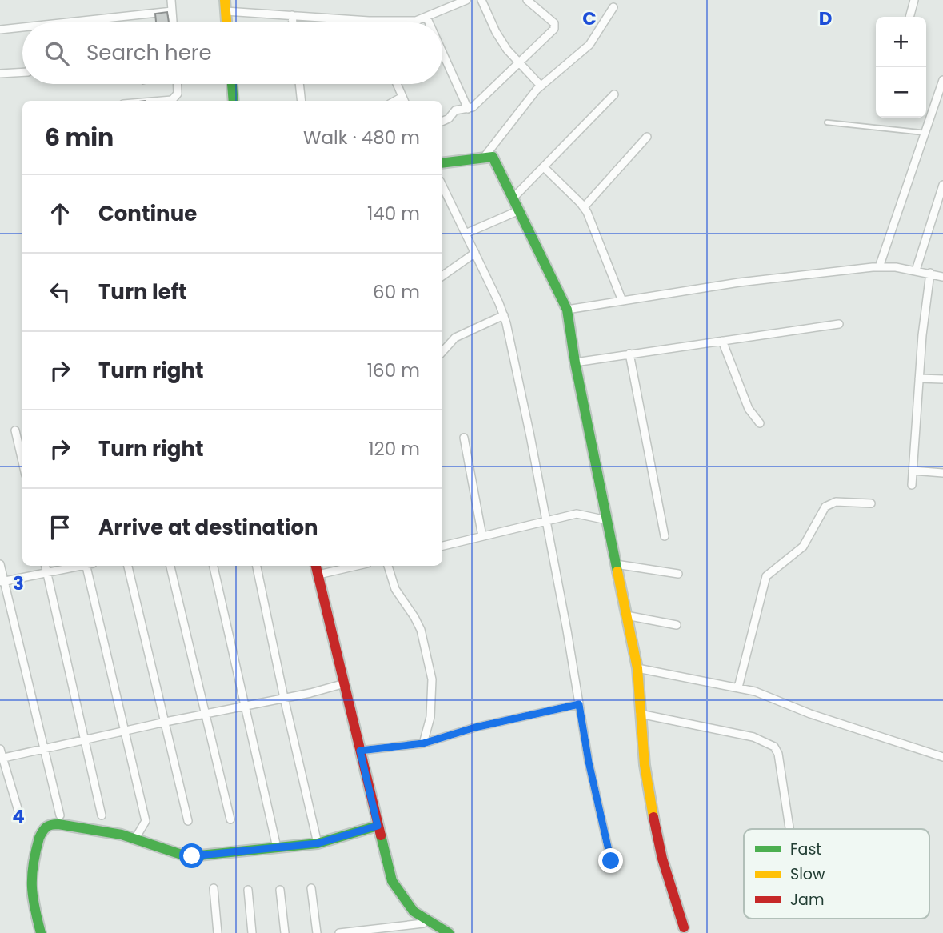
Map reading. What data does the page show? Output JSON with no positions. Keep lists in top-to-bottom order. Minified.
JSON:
{"legend":["Fast","Slow","Jam"],"page":{"map_buttons":["+","−"],"search":"Search here","heading":["6 min","Walk · 480 m"],"list":[["Continue","140 m"],["Turn left","60 m"],["Turn right","160 m"],["Turn right","120 m"],"Arrive at destination"]},"grid":{"columns":["C","D"],"rows":["3","4"]}}
